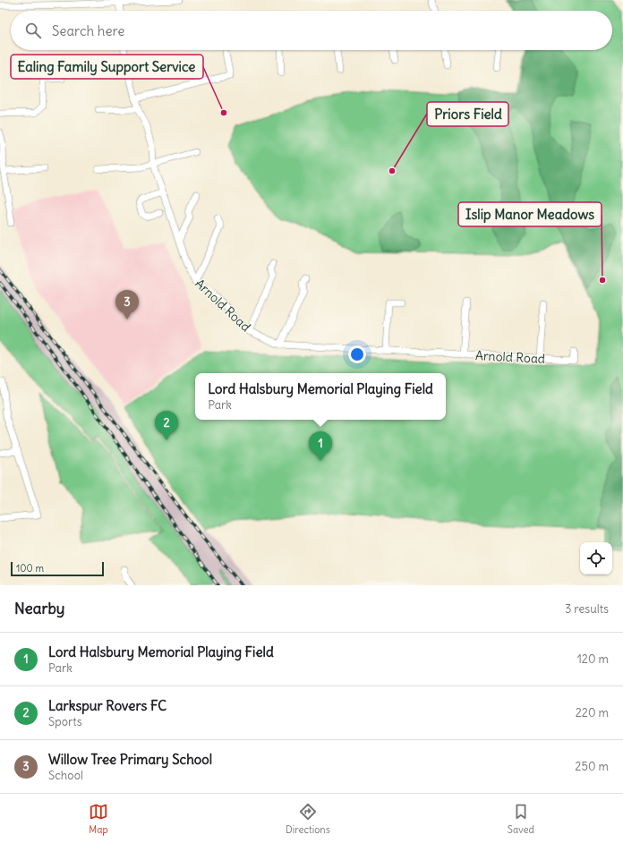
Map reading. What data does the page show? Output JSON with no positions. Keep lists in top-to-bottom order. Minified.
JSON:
{"streets":{"street":["Arnold Road"]},"places":["Ealing Family Support Service","Priors Field","Islip Manor Meadows"],"scale_bar":"100 m","page":{"search":"Search here","pins":["3","2","1"],"popup":["Lord Halsbury Memorial Playing Field","Park"],"scale":"100 m","heading":["Nearby","3 results"],"list":[{"mark":"1","name":"Lord Halsbury Memorial Playing Field","note":"Park","value":"120 m"},{"mark":"2","name":"Larkspur Rovers FC","note":"Sports","value":"220 m"},{"mark":"3","name":"Willow Tree Primary School","note":"School","value":"250 m"}],"nav":["Map","Directions","Saved"]}}
